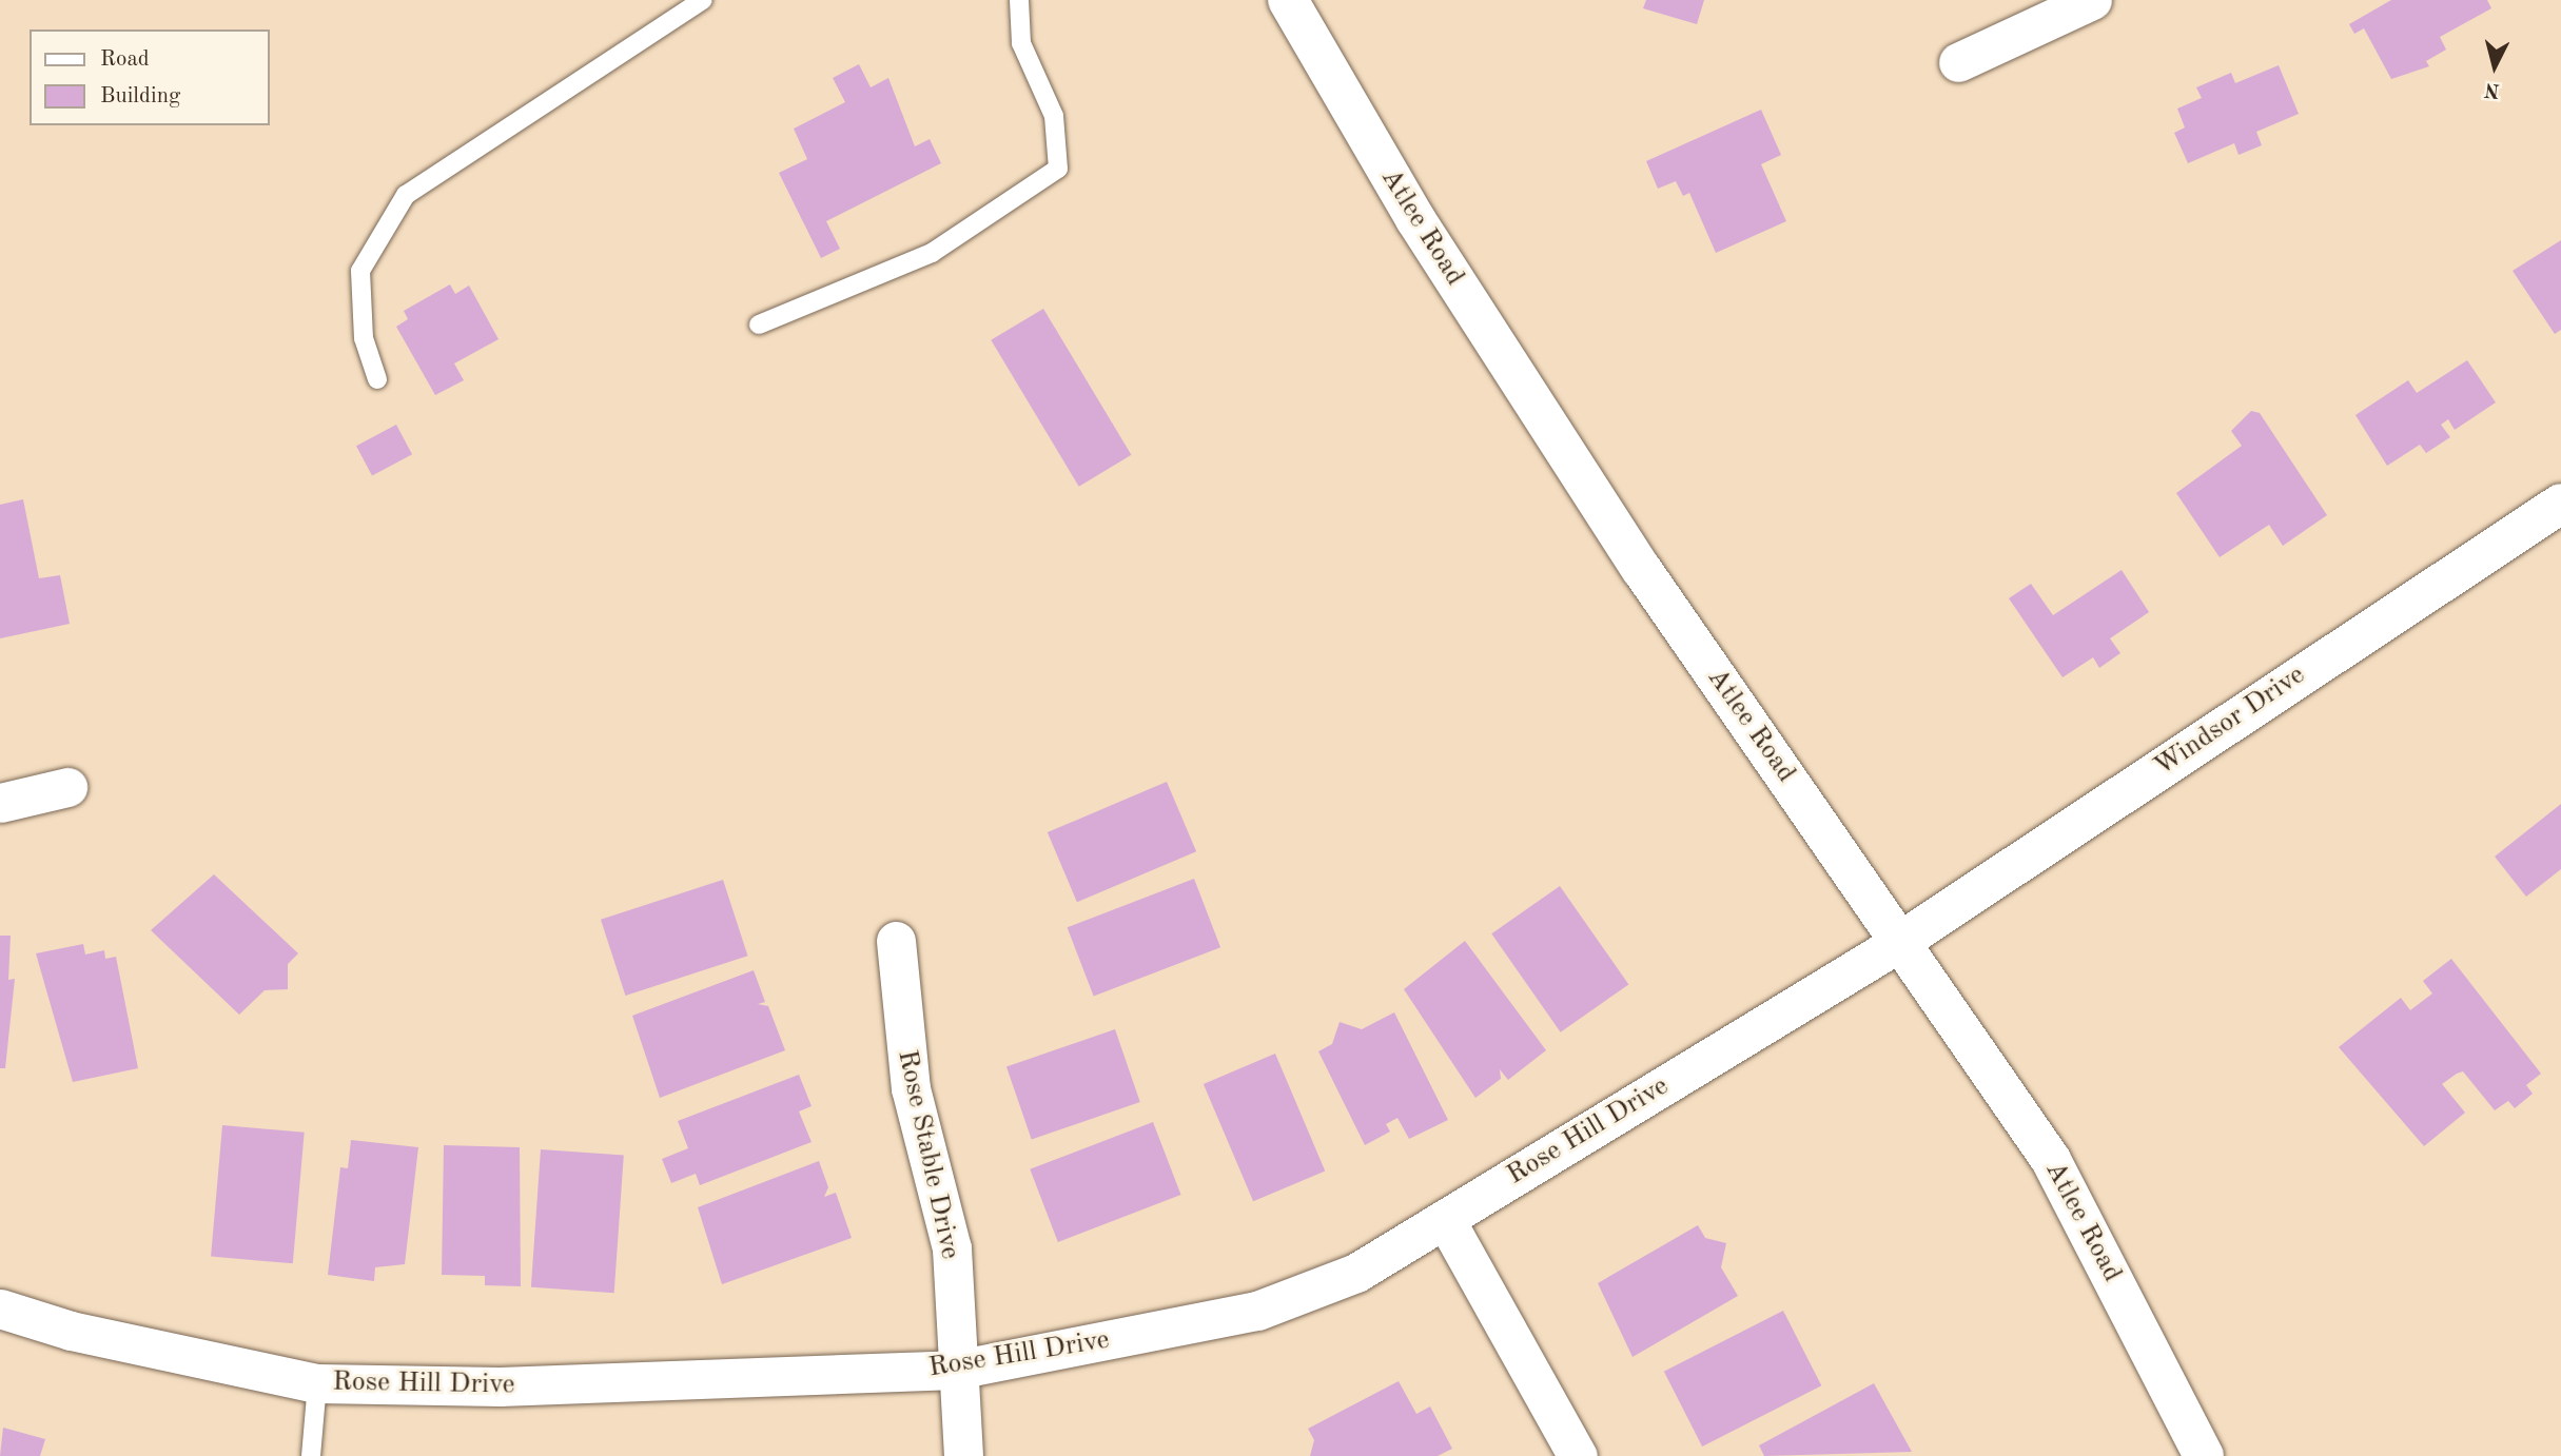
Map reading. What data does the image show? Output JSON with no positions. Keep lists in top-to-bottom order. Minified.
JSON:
{"streets":{"main road":["Atlee Road","Windsor Drive"],"street":["Rose Hill Drive","Rose Stable Drive"]},"crossings":[["Atlee Road","Windsor Drive"],["Atlee Road","Rose Hill Drive"],["Windsor Drive","Rose Hill Drive"],["Rose Hill Drive","Rose Stable Drive"]],"legend":["Road","Building"],"north":"bottom"}
